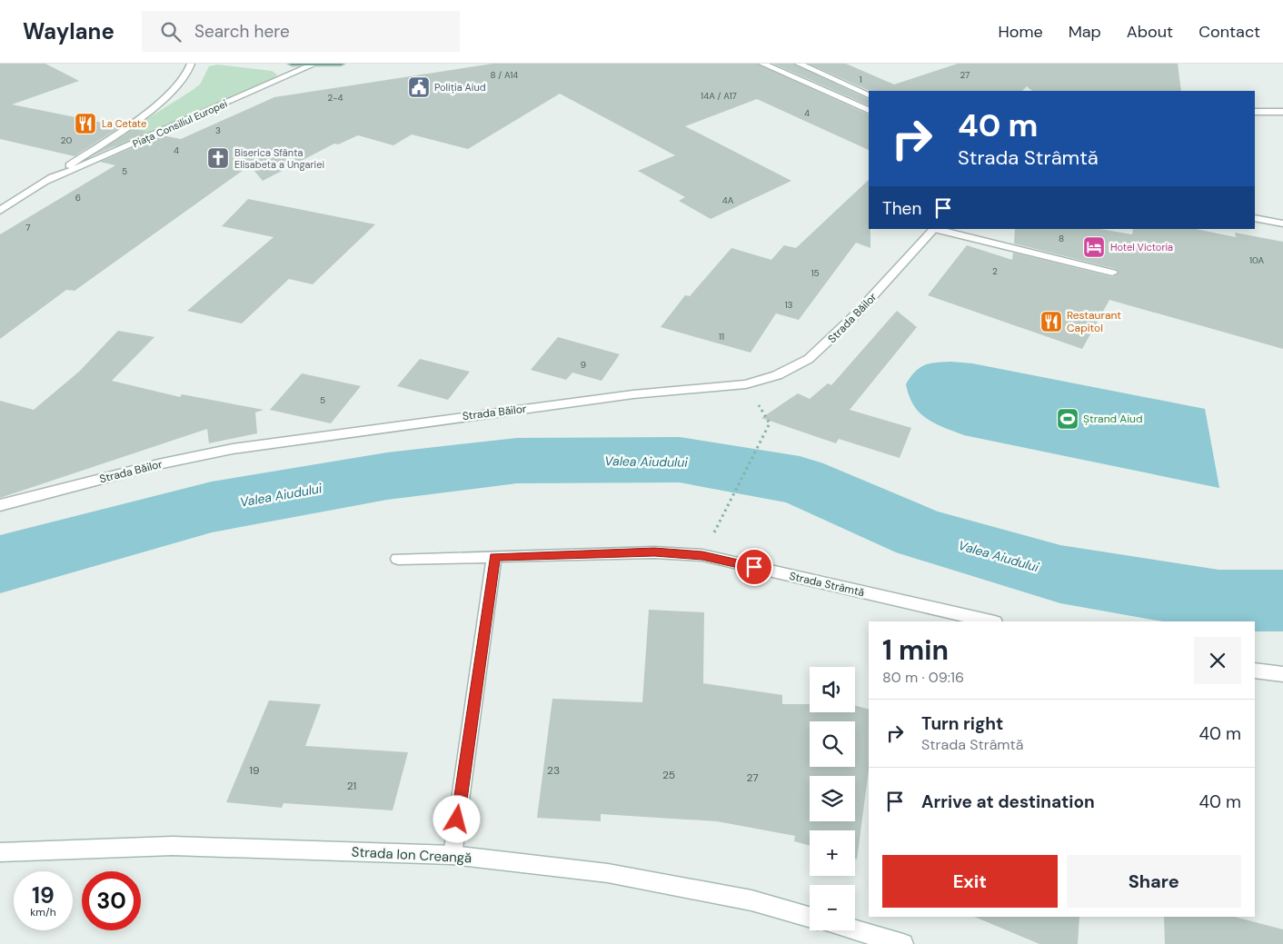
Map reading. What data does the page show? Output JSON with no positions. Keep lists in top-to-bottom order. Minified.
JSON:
{"streets":{"street":["Piața Consiliul Europei","Strada Băilor","Strada Strâmtă","Strada Ion Creangă"]},"water":["Valea Aiudului"],"places":{"public building":["Poliția Aiud"],"restaurant":["La Cetate","Restaurant Capitol"],"church":["Biserica Sfânta Elisabeta a Ungariei"],"hotel":["Hotel Victoria"],"sports":["Ștrand Aiud"]},"house_numbers":["8 / A14","27","1","14A / A17","2-4","4","3","20","4","5","6","4A","7","8","10A","2","15","13","11","9","5","19","23","25","27","21"],"page":{"header":"Waylane","search":"Search here","nav":["Home","Map","About","Contact"],"turn":["40 m","Strada Strâmtă"],"then":"Then","heading":["1 min","80 m · 09:16"],"map_buttons":["+","−"],"list":[{"name":"Turn right","note":"Strada Strâmtă","value":"40 m"},{"name":"Arrive at destination","value":"40 m"}],"buttons":["Exit","Share"],"speed":"19 km/h","limit":"30"}}
